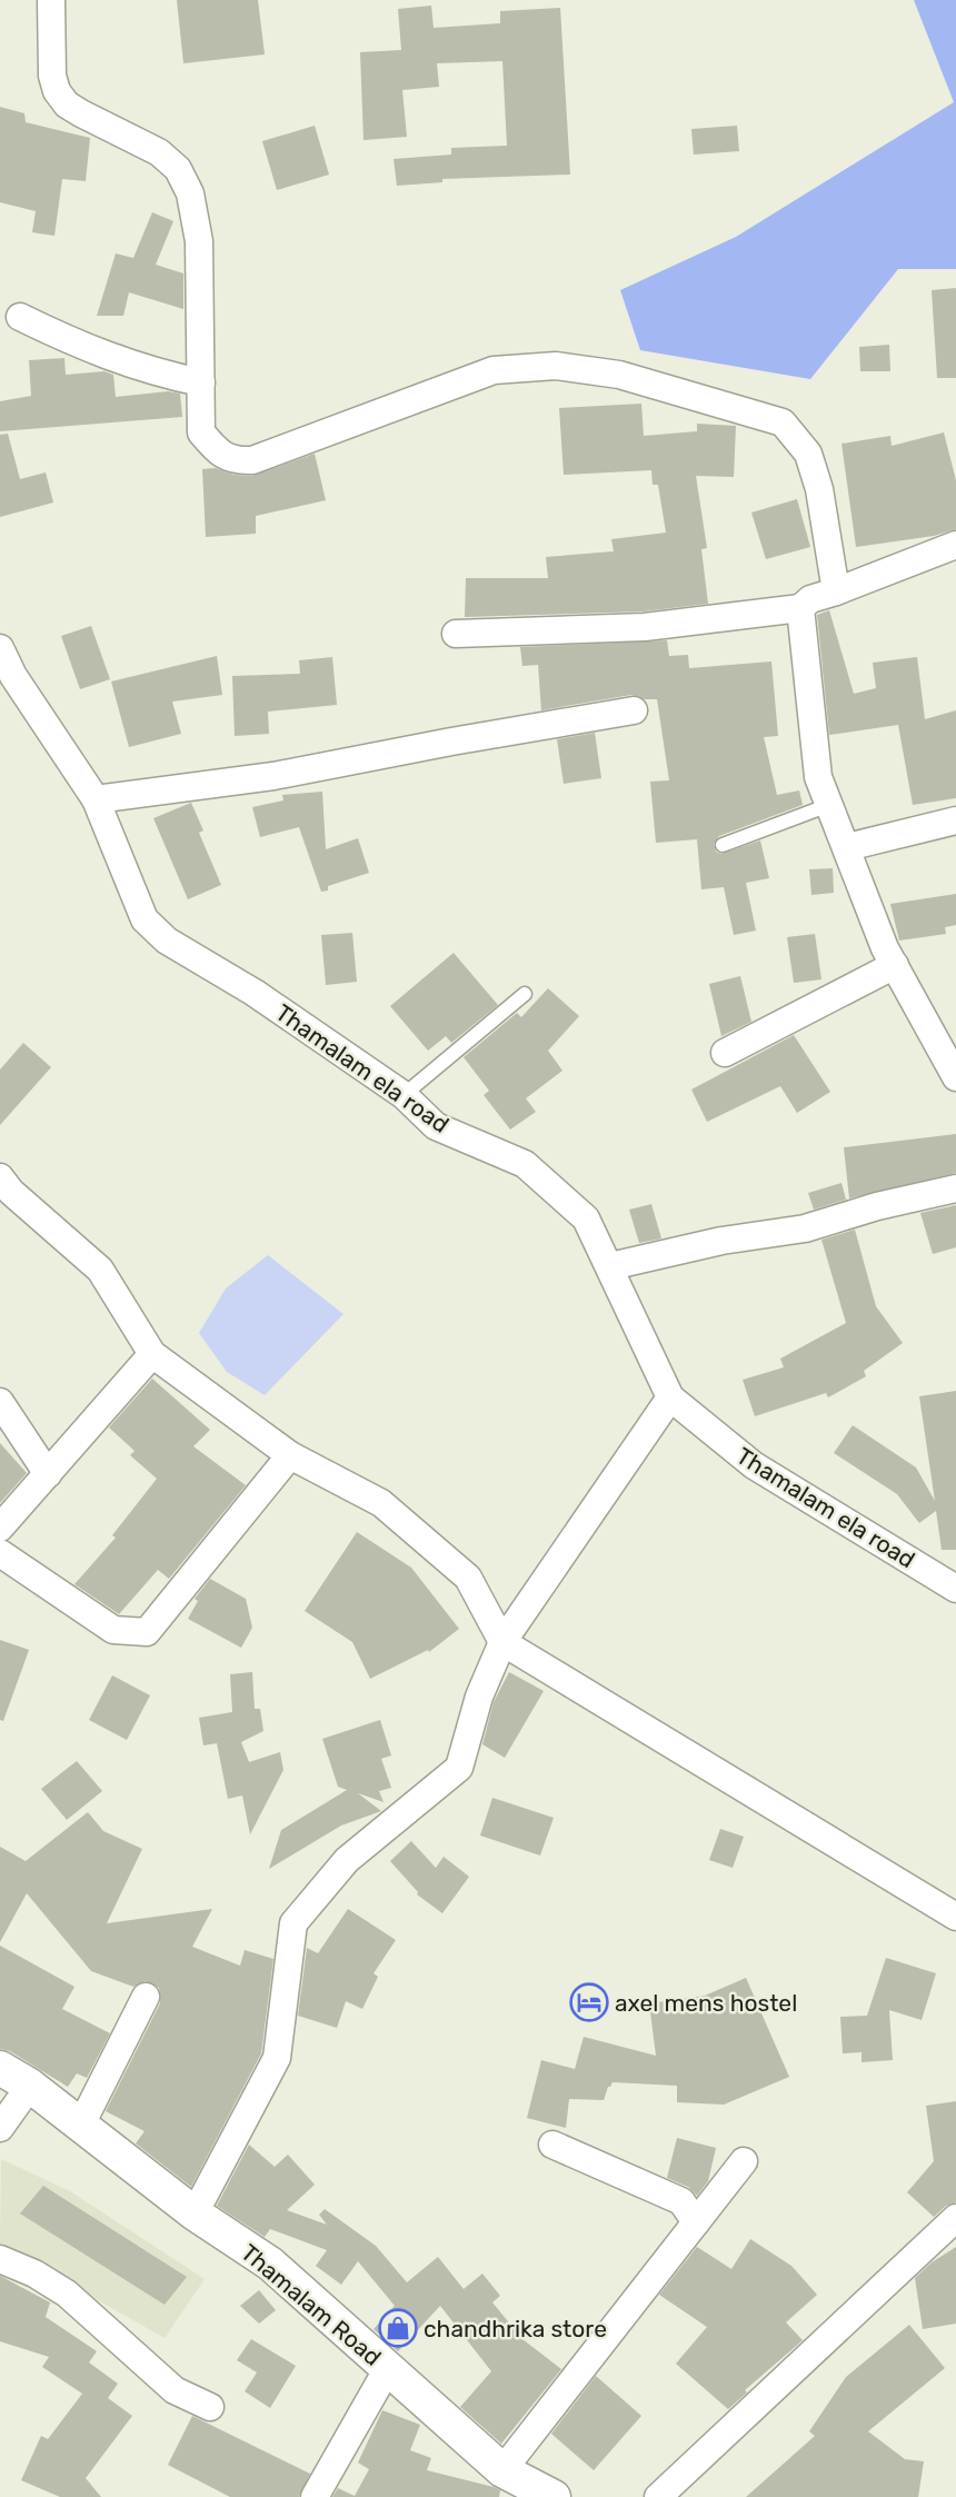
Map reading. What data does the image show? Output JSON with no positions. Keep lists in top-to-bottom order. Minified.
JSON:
{"streets":{"street":["Thamalam ela road","Thamalam Road"]},"places":{"hotel":["axel mens hostel"],"shop":["chandhrika store"]}}
